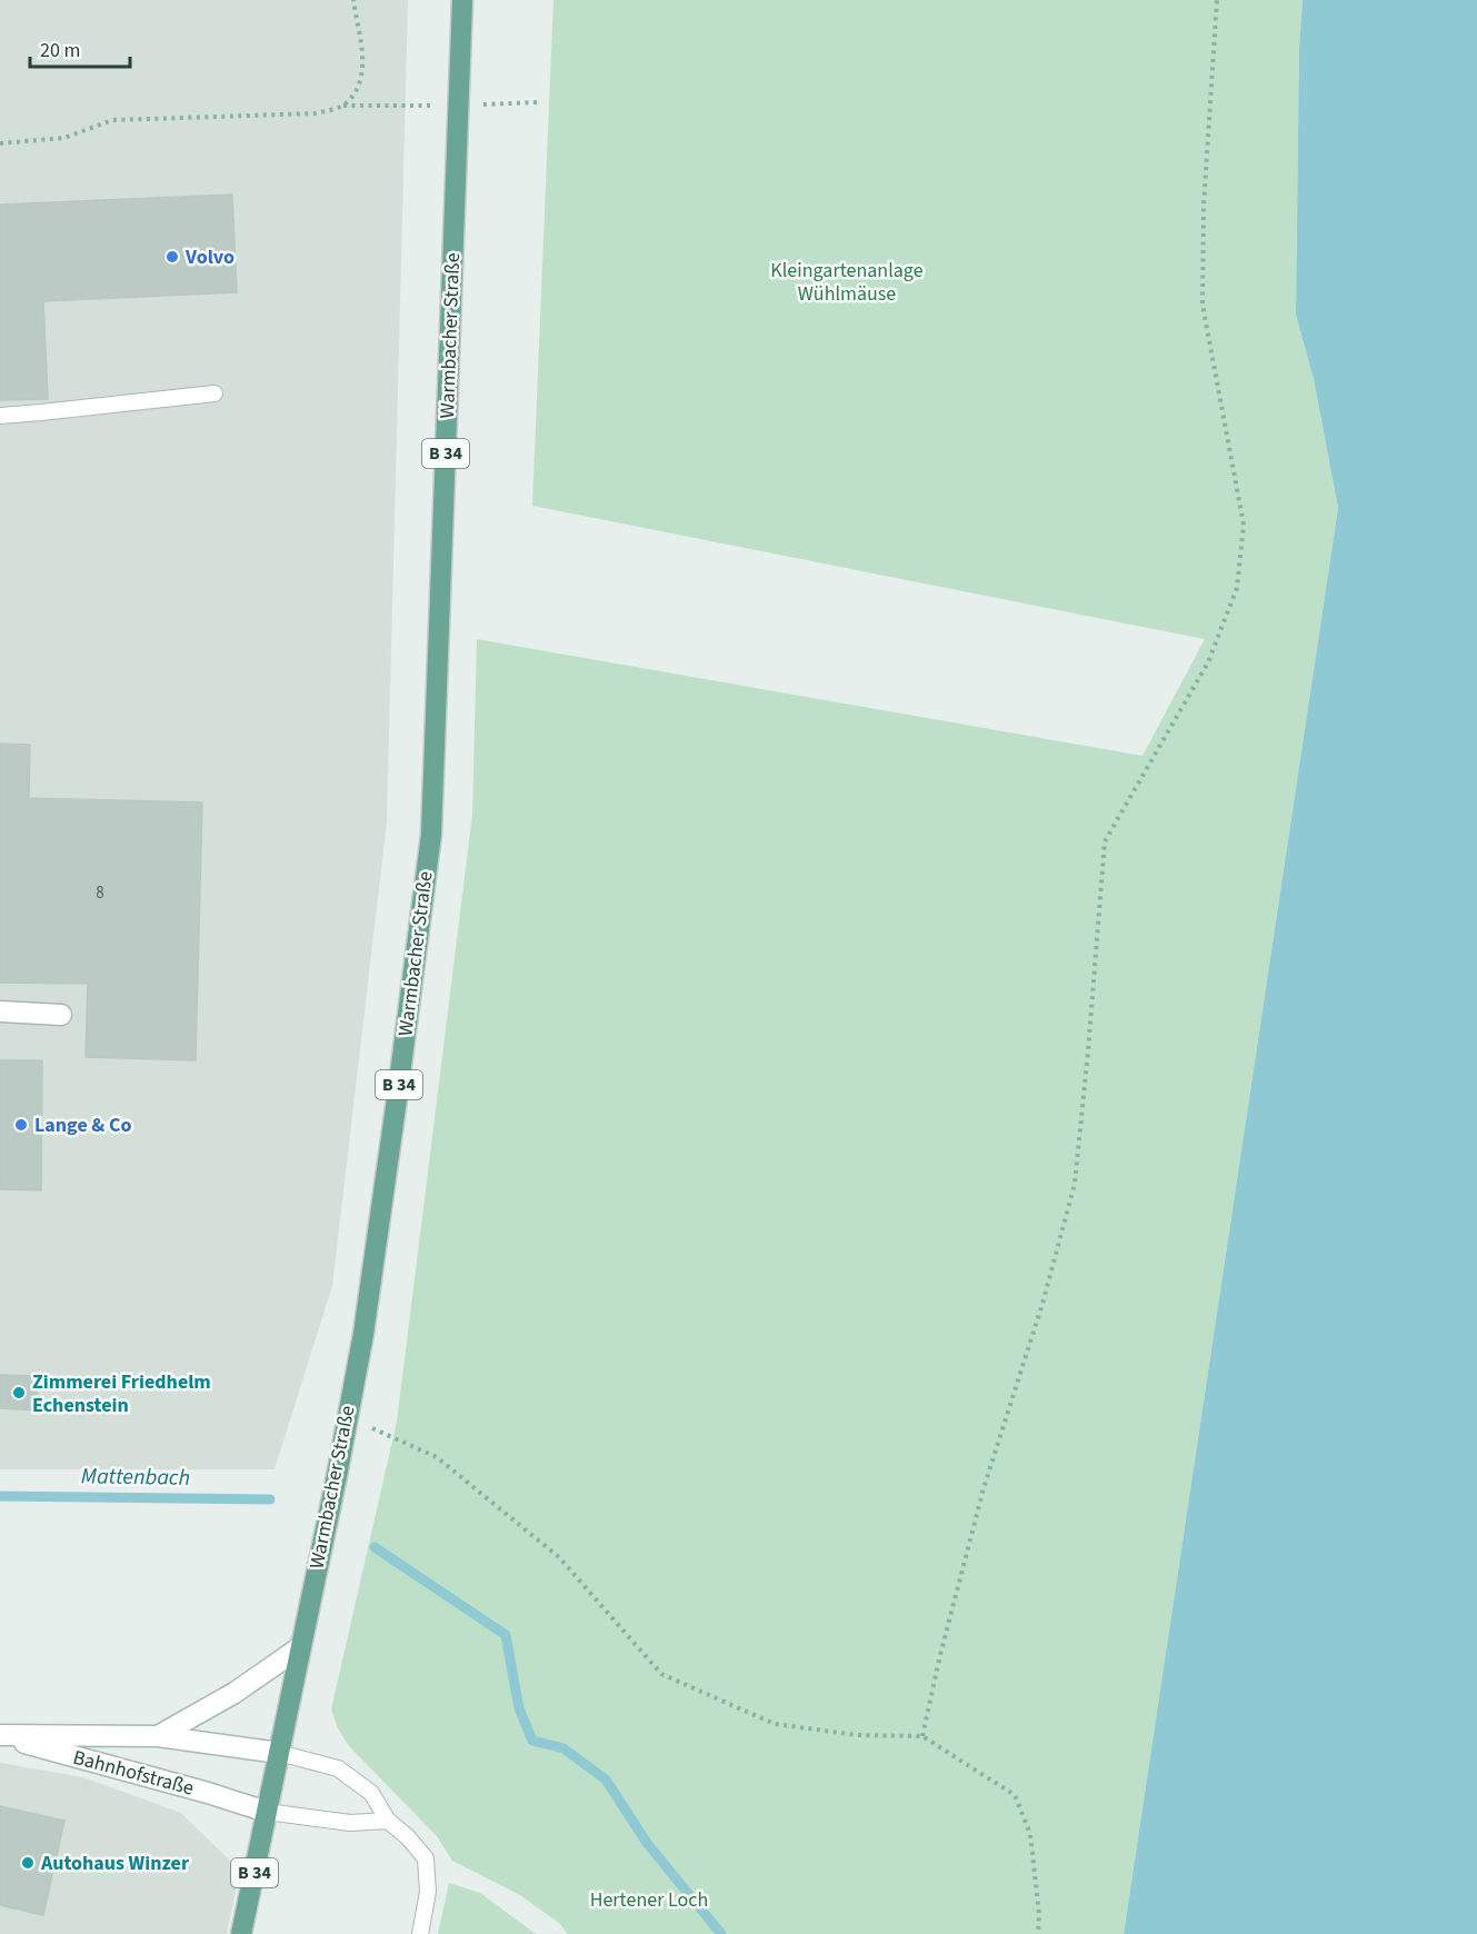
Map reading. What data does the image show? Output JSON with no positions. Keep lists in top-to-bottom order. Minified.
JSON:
{"streets":{"main road":["Warmbacher Straße","B 34"],"street":["Bahnhofstraße"]},"crossings":[["Warmbacher Straße","Bahnhofstraße"]],"water":["Mattenbach"],"parks":["Kleingartenanlage Wühlmäuse","Hertener Loch"],"places":["Volvo","Lange & Co","Zimmerei Friedhelm Echenstein","Autohaus Winzer"],"house_numbers":["8"],"scale_bar":"20 m"}
